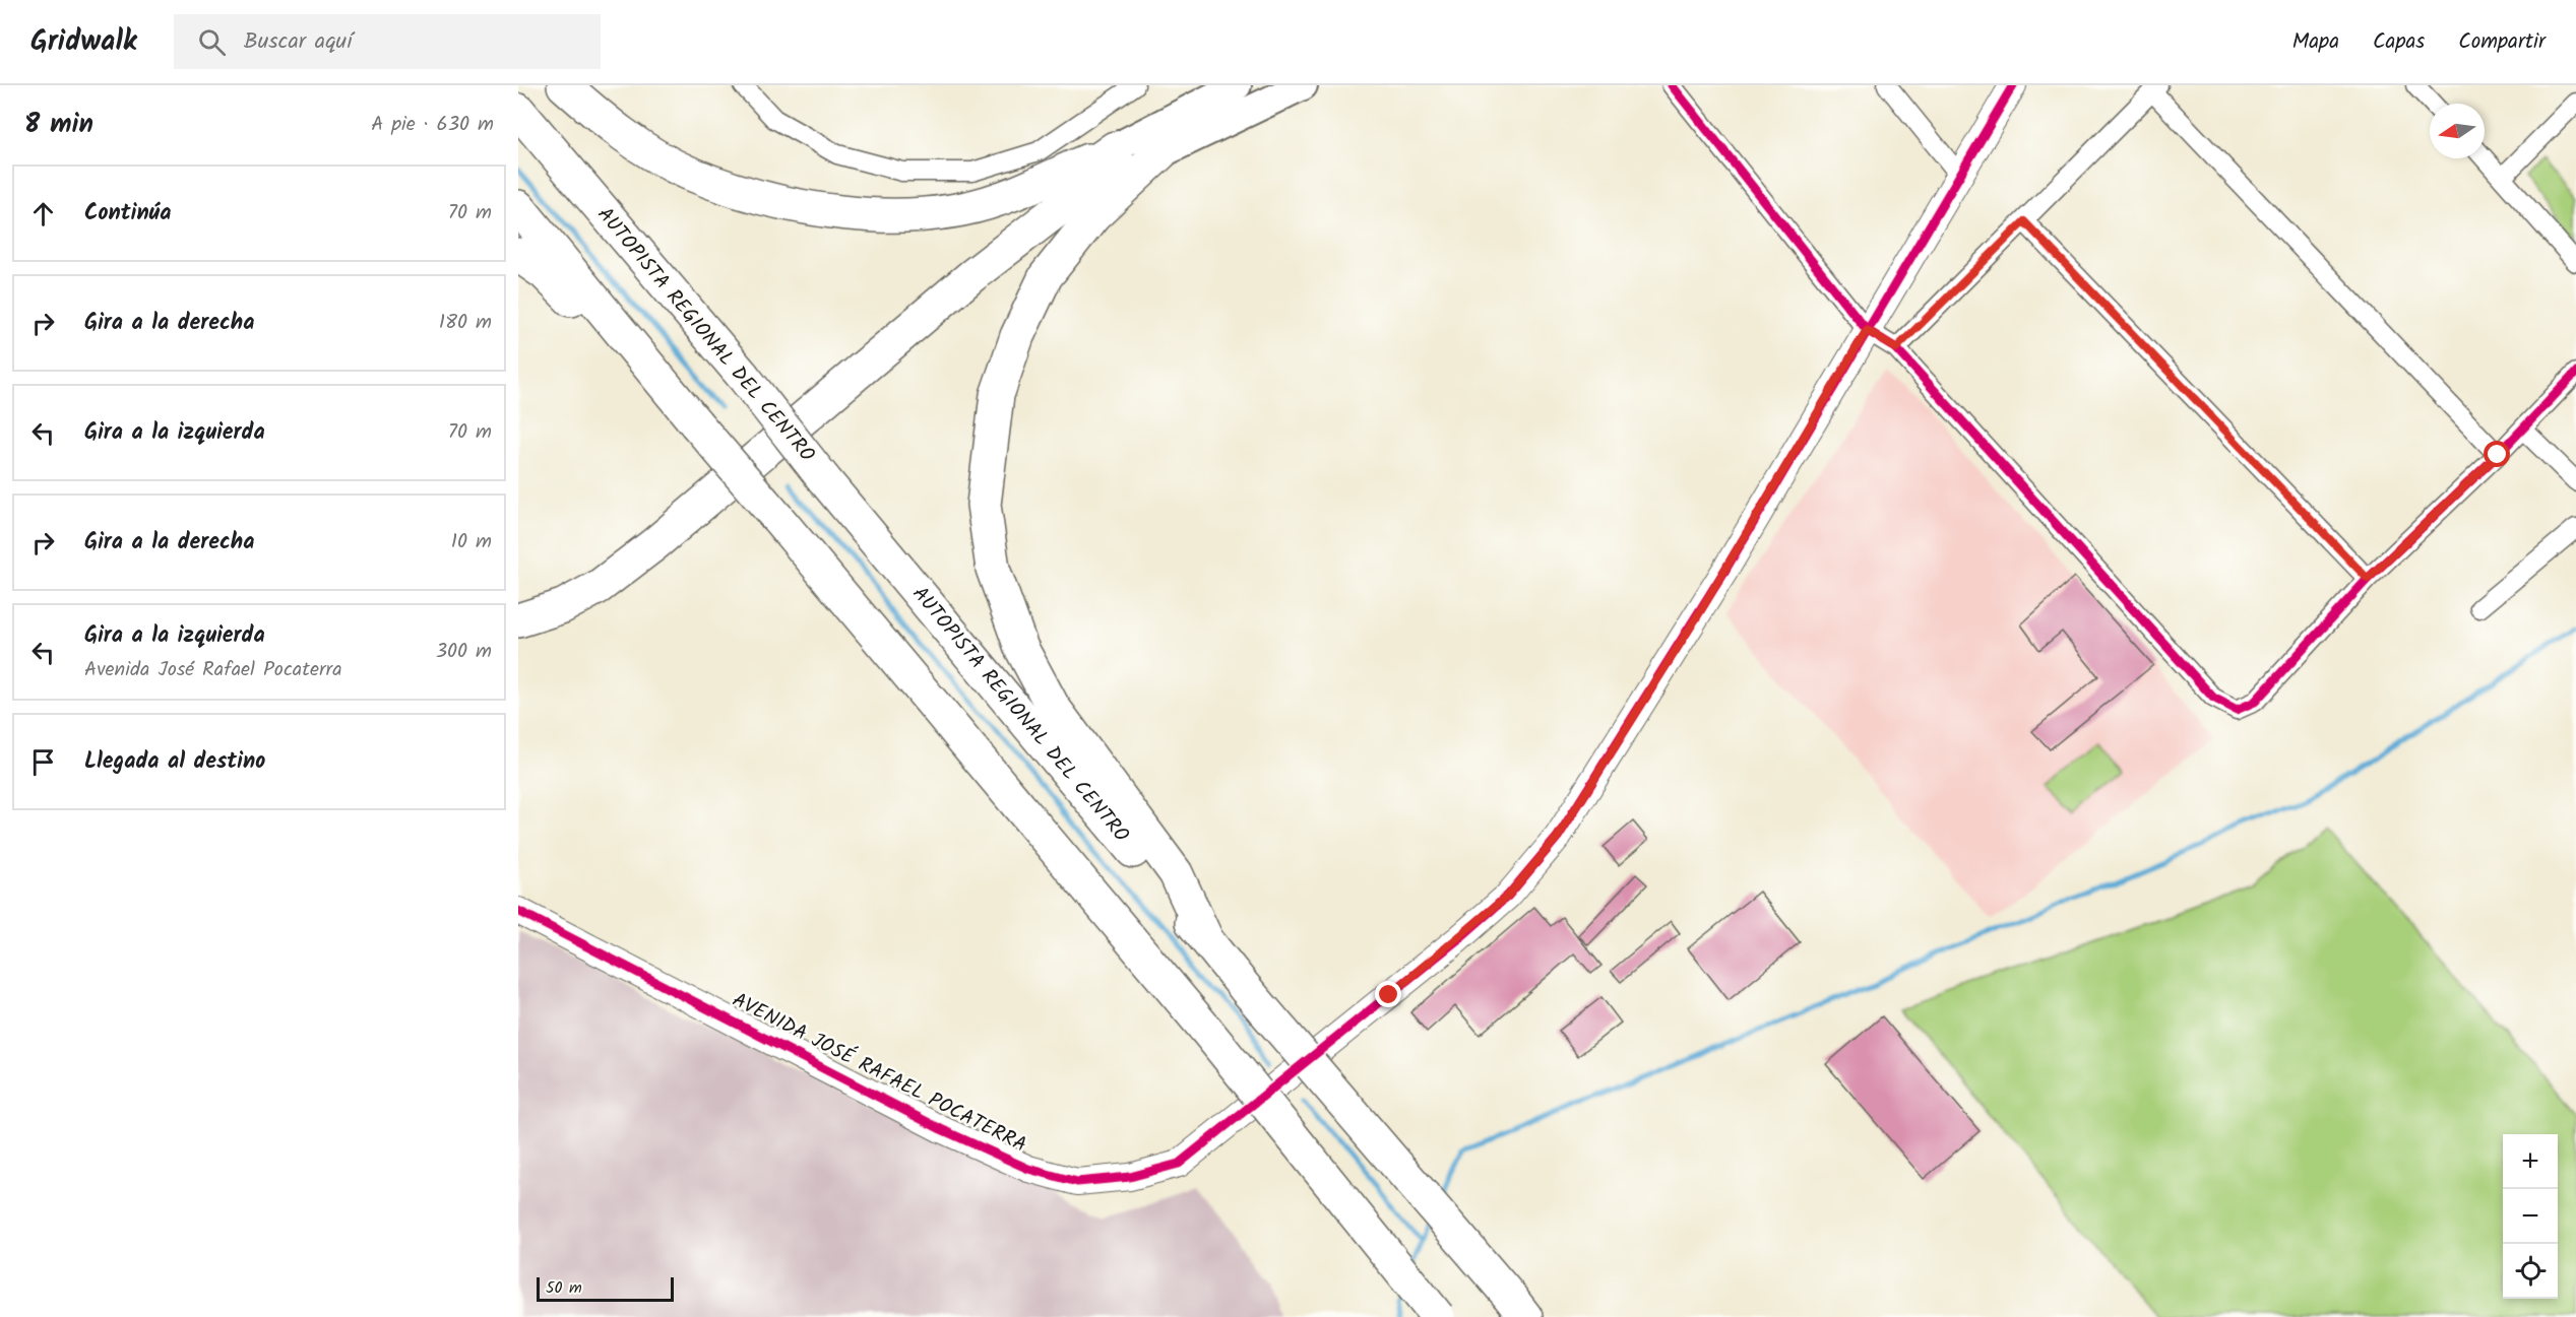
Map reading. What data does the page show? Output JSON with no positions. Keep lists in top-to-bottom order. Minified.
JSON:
{"streets":{"highway":["AUTOPISTA REGIONAL DEL CENTRO"],"street":["AVENIDA JOSÉ RAFAEL POCATERRA"]},"scale_bar":"50 m","north":"left","page":{"header":"Gridwalk","search":"Buscar aquí","nav":["Mapa","Capas","Compartir"],"heading":["8 min","A pie · 630 m"],"list":[["Continúa","70 m"],["Gira a la derecha","180 m"],["Gira a la izquierda","70 m"],["Gira a la derecha","10 m"],["Gira a la izquierda","Avenida José Rafael Pocaterra","300 m"],"Llegada al destino"],"map_buttons":["+","−"],"scale":"50 m"}}
